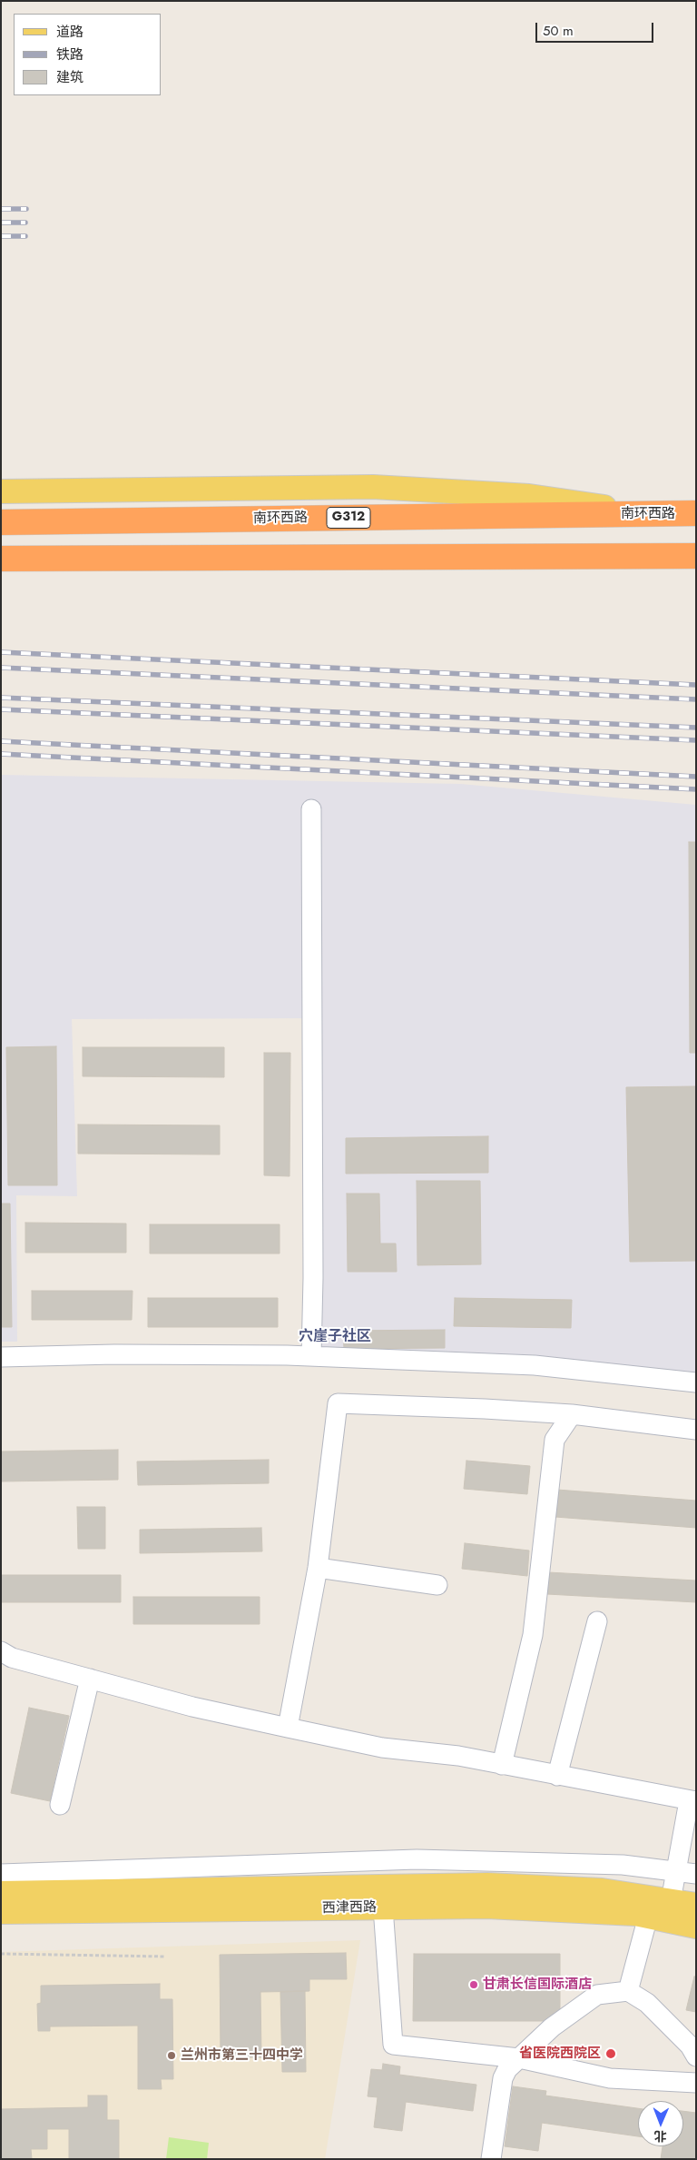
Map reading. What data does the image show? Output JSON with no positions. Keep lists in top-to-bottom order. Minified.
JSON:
{"streets":{"highway":["南环西路","G312"],"main road":["西津西路"]},"districts":["穴崖子社区"],"places":["甘肃长信国际酒店","省医院西院区","兰州市第三十四中学"],"legend":["道路","铁路","建筑"],"scale_bar":"50 m","north":"bottom"}
